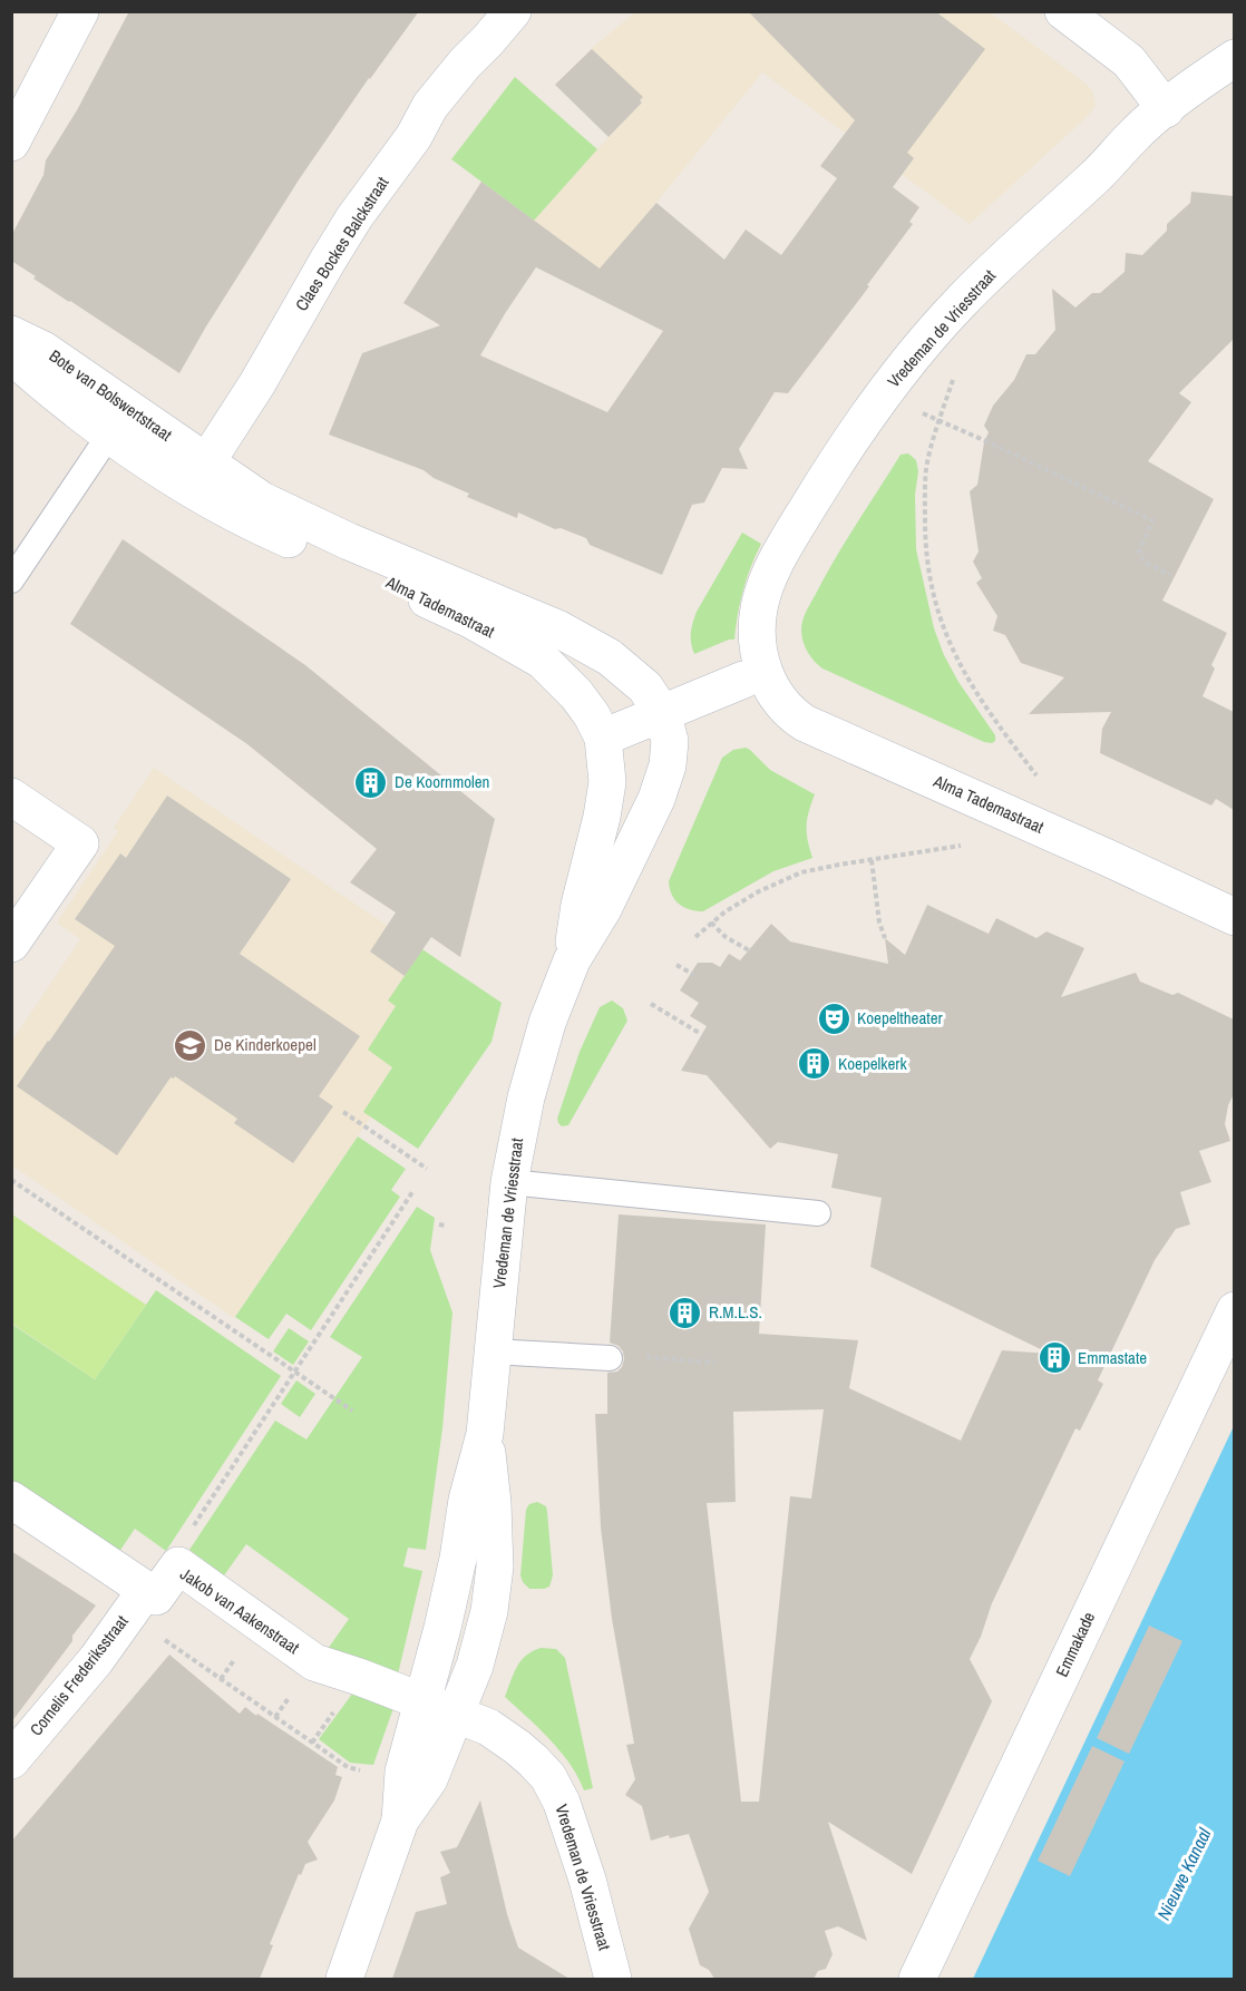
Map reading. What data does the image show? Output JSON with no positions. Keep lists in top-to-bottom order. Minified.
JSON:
{"streets":{"street":["Claes Bockes Balckstraat","Vredeman de Vriesstraat","Bote van Bolswertstraat","Alma Tademastraat","Jakob van Aakenstraat","Emmakade","Cornelis Frederiksstraat"]},"crossings":[["Claes Bockes Balckstraat","Bote van Bolswertstraat"],["Claes Bockes Balckstraat","Alma Tademastraat"],["Vredeman de Vriesstraat","Alma Tademastraat"],["Vredeman de Vriesstraat","Jakob van Aakenstraat"],["Bote van Bolswertstraat","Alma Tademastraat"],["Jakob van Aakenstraat","Cornelis Frederiksstraat"]],"water":["Nieuwe Kanaal"],"places":{"building":["De Koornmolen","Koepelkerk","R.M.L.S.","Emmastate"],"theatre":["Koepeltheater"],"school or university":["De Kinderkoepel"]}}
